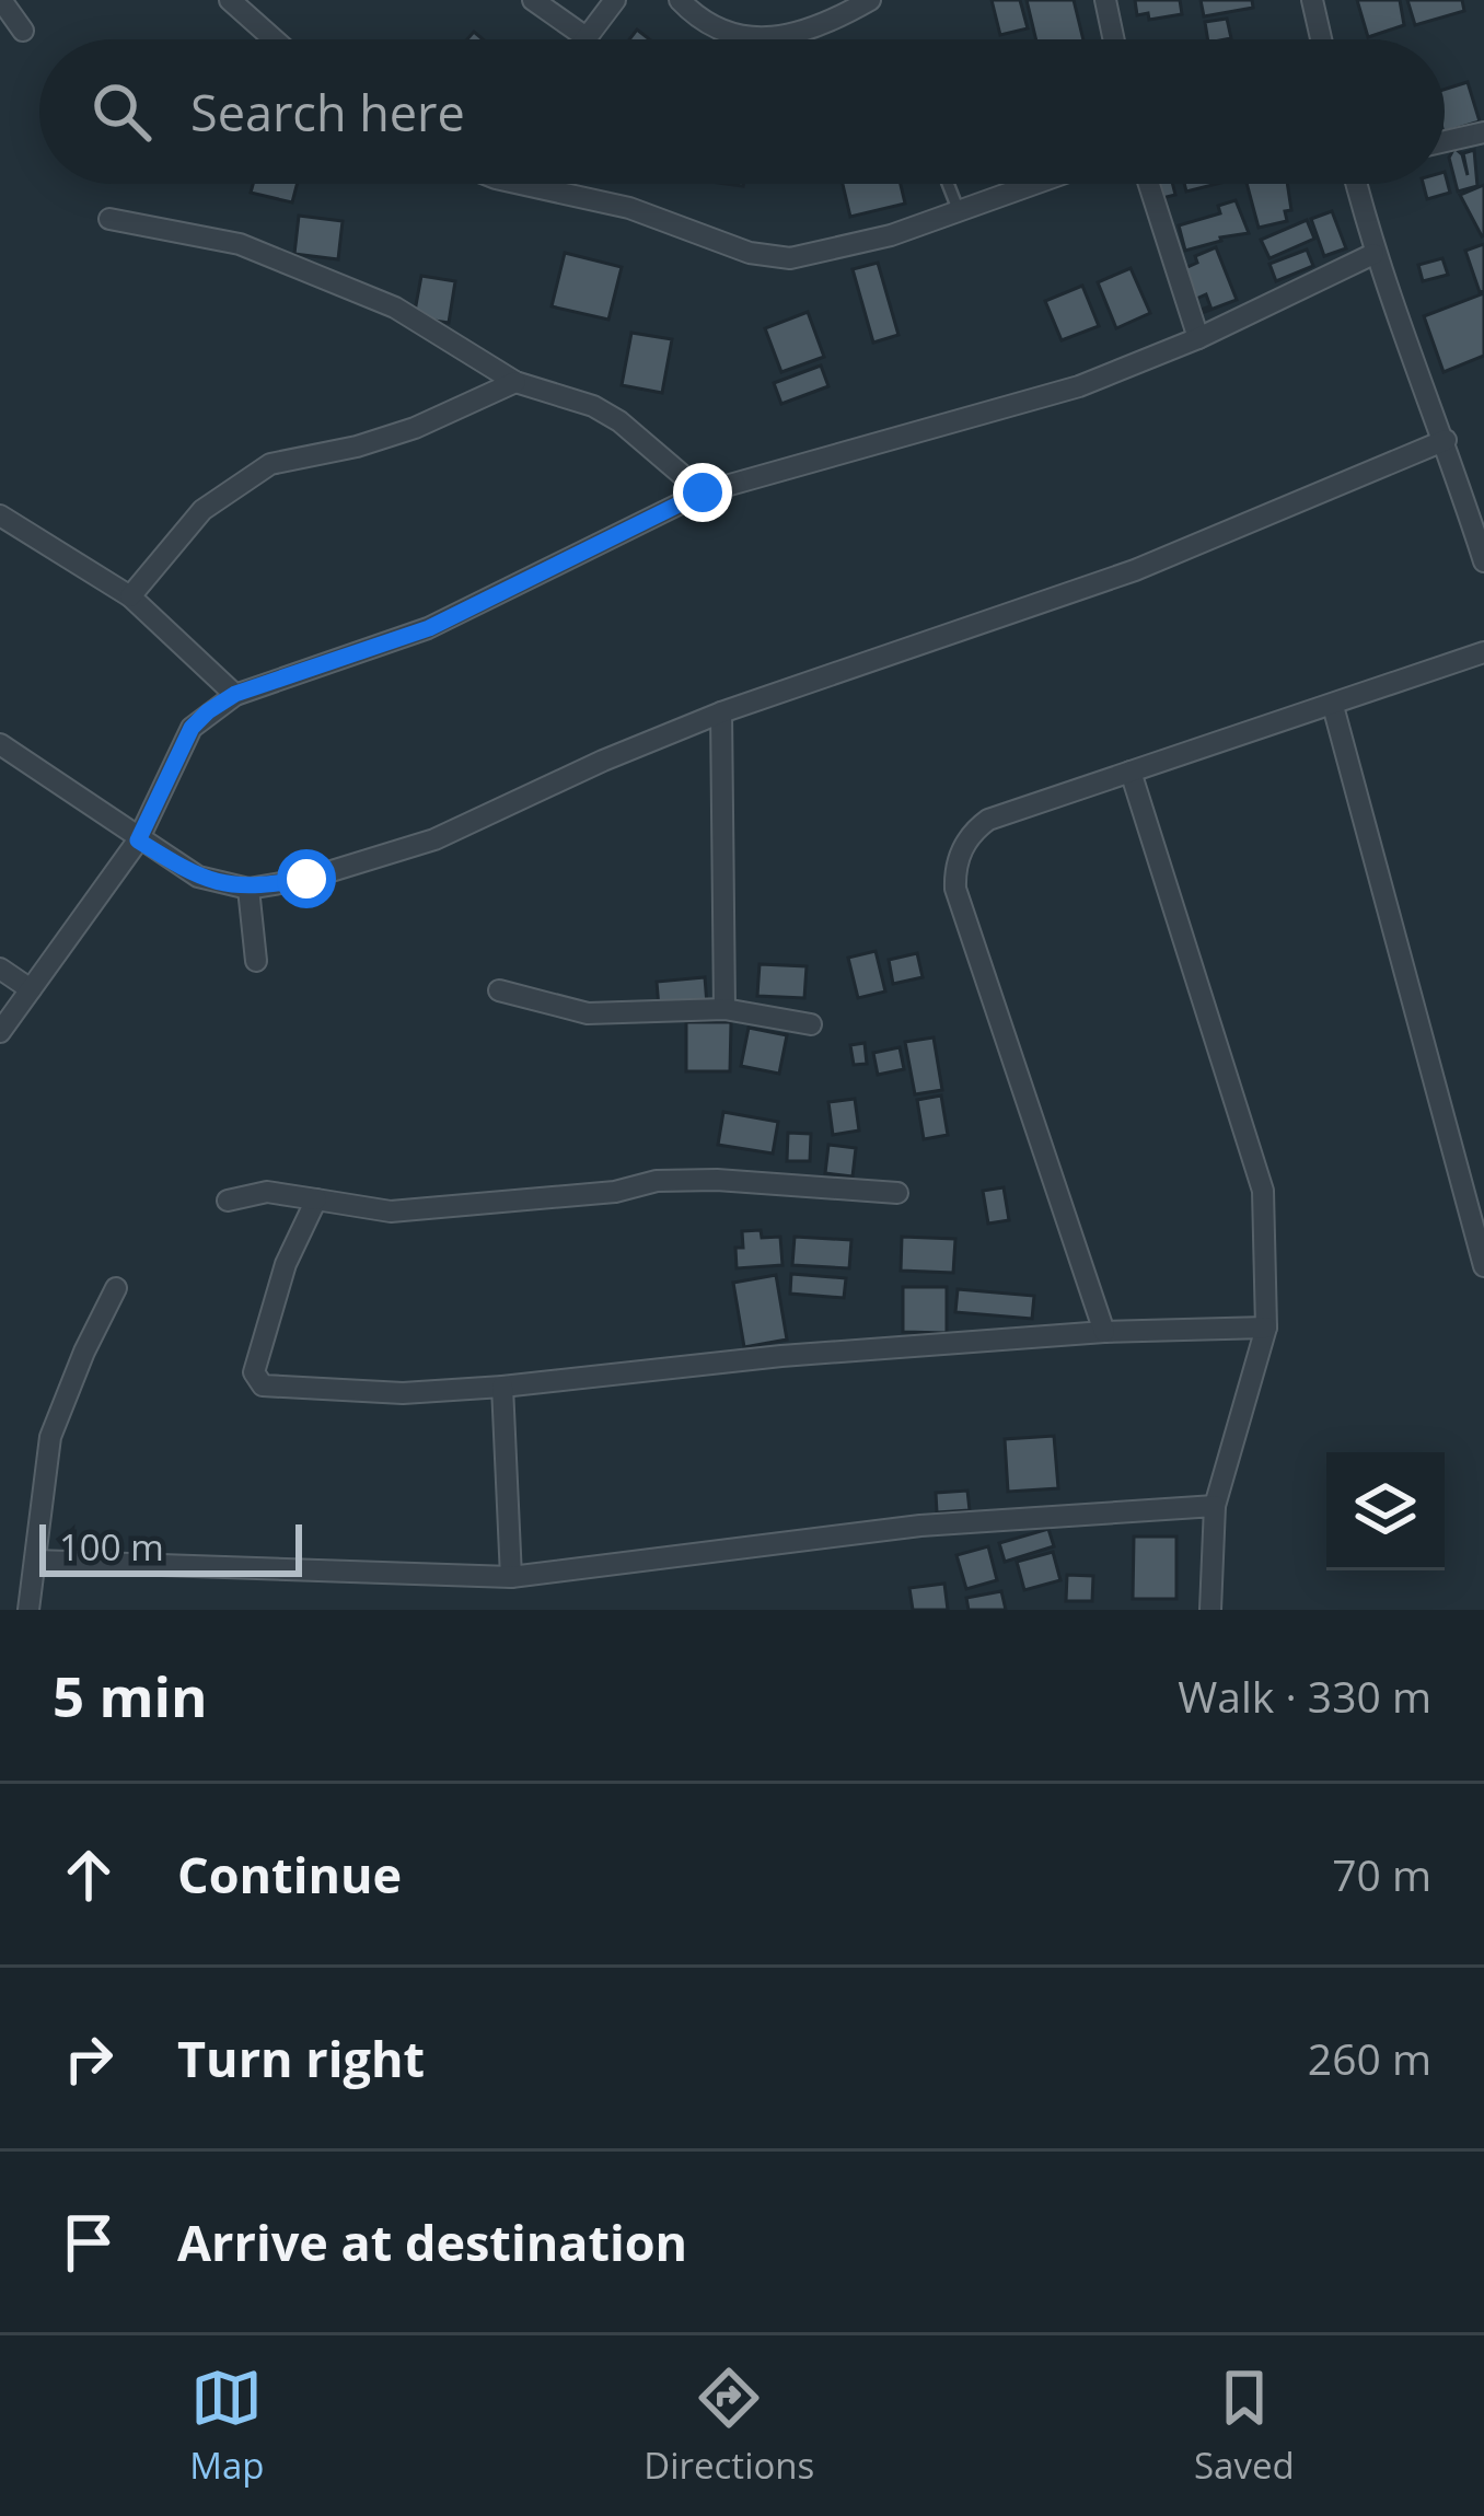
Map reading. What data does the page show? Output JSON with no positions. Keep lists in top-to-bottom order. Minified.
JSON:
{"scale_bar":"100 m","page":{"search":"Search here","scale":"100 m","heading":["5 min","Walk · 330 m"],"list":[["Continue","70 m"],["Turn right","260 m"],"Arrive at destination"],"nav":["Map","Directions","Saved"]}}
